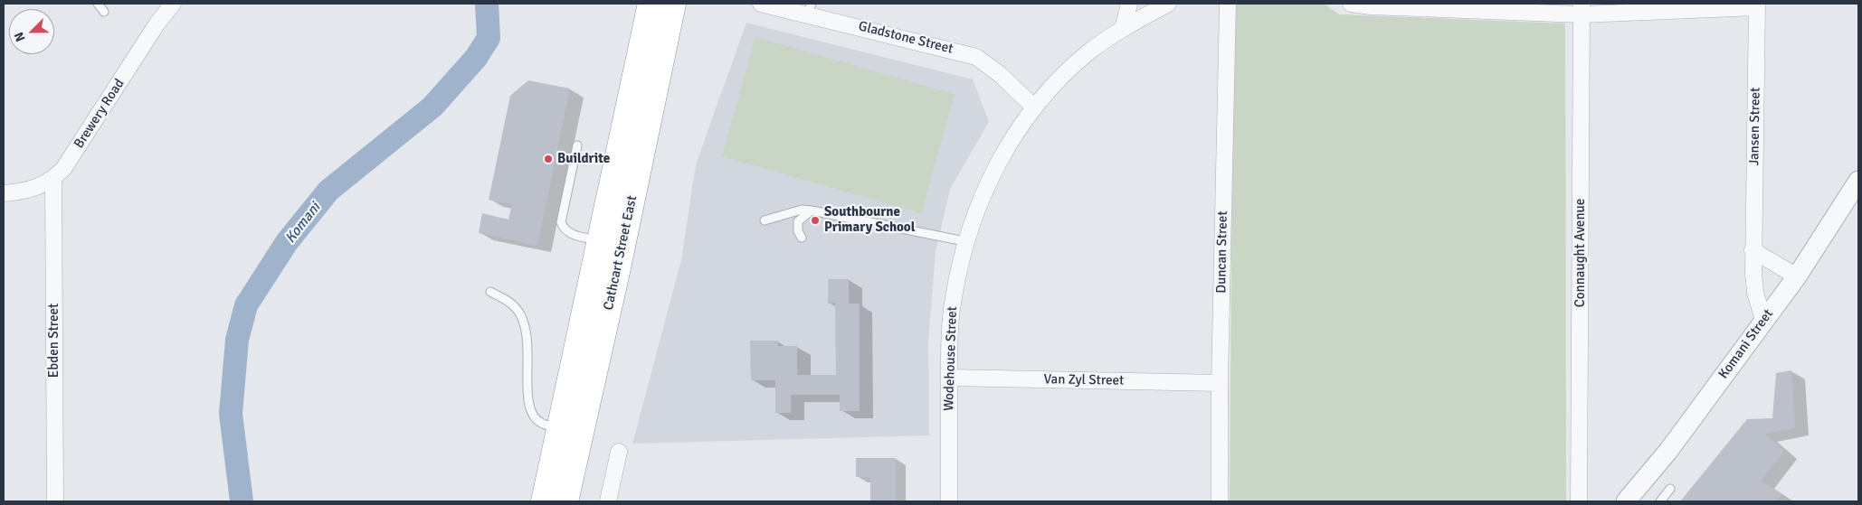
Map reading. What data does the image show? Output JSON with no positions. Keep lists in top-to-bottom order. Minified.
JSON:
{"streets":{"highway":["Cathcart Street East"],"street":["Gladstone Street","Brewery Road","Jansen Street","Duncan Street","Connaught Avenue","Ebden Street","Komani Street","Wodehouse Street","Van Zyl Street"]},"crossings":[["Gladstone Street","Wodehouse Street"],["Brewery Road","Ebden Street"],["Jansen Street","Komani Street"],["Duncan Street","Van Zyl Street"],["Wodehouse Street","Van Zyl Street"]],"water":["Komani"],"places":["Buildrite","Southbourne Primary School"],"north":"bottom left"}
